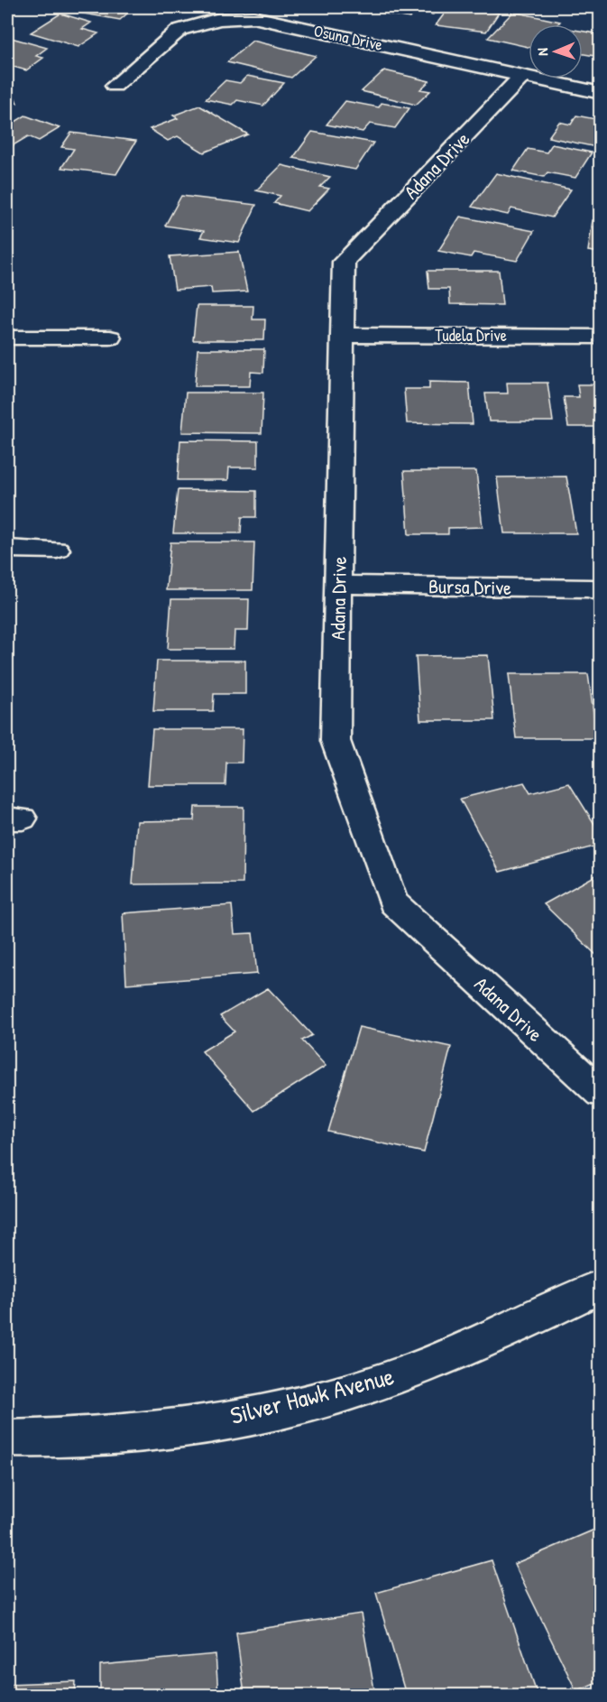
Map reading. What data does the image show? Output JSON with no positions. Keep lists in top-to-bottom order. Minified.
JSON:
{"streets":{"street":["Osuna Drive","Adana Drive","Tudela Drive","Bursa Drive","Silver Hawk Avenue"]},"crossings":[["Osuna Drive","Adana Drive"],["Adana Drive","Tudela Drive"],["Adana Drive","Bursa Drive"]],"north":"left"}
